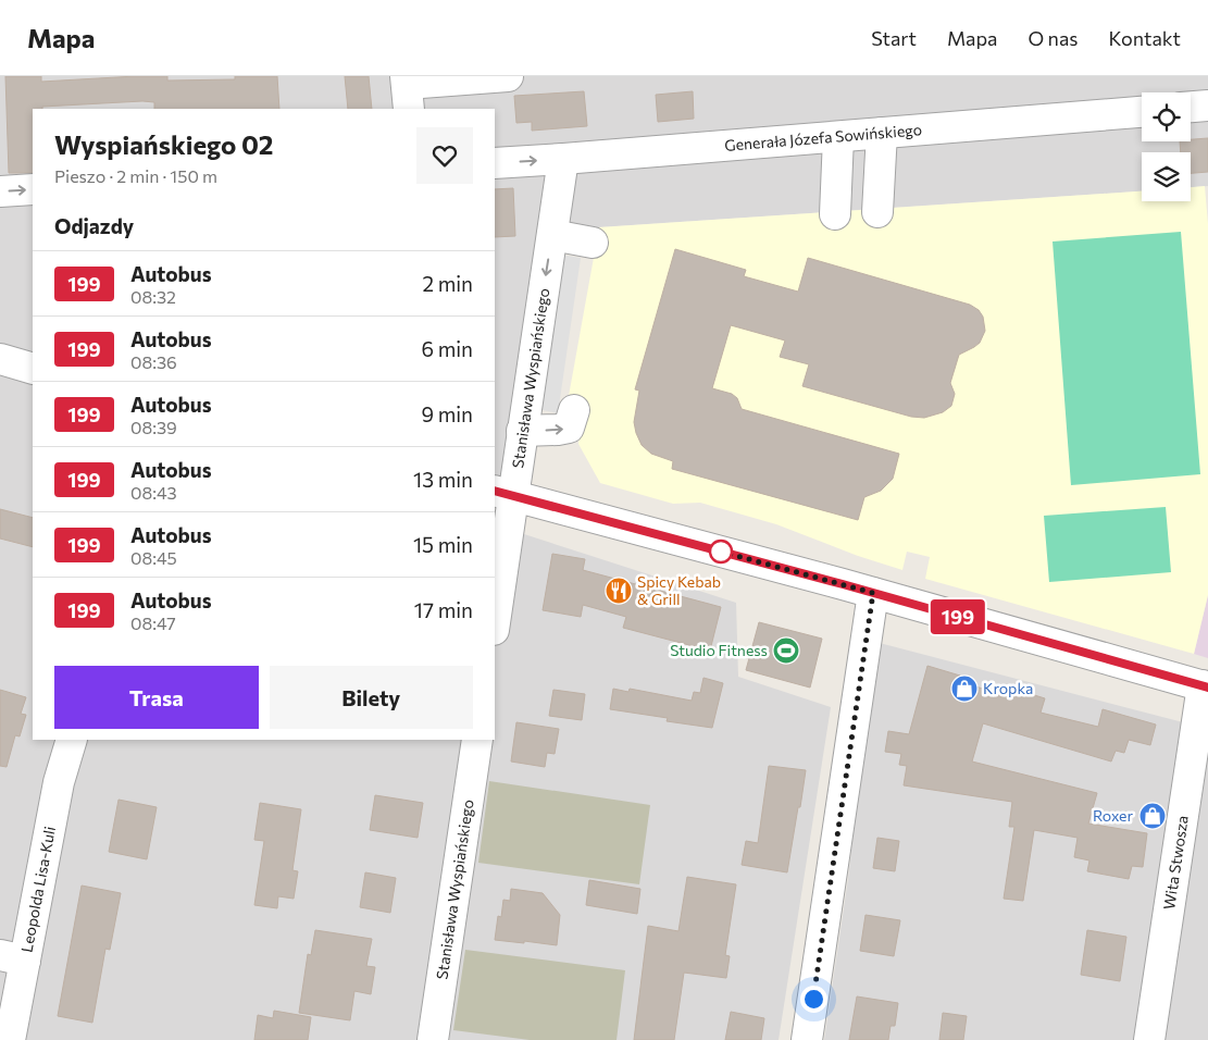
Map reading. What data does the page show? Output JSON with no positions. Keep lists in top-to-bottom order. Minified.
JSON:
{"streets":{"street":["Generała Józefa Sowińskiego","Stanisława Wyspiańskiego","Wita Stwosza","Leopolda Lisa-Kuli"]},"crossings":[["Generała Józefa Sowińskiego","Stanisława Wyspiańskiego"]],"places":{"restaurant":["Spicy Kebab & Grill"],"sports":["Studio Fitness"],"shop":["Kropka","Roxer"]},"lines":["bus line 199"],"page":{"header":"Mapa","nav":["Start","Mapa","O nas","Kontakt"],"on_map":"199","heading":[["Wyspiańskiego 02","Pieszo · 2 min · 150 m"],"Odjazdy"],"list":[{"mark":"199","name":"Autobus","note":"08:32","value":"2 min"},{"mark":"199","name":"Autobus","note":"08:36","value":"6 min"},{"mark":"199","name":"Autobus","note":"08:39","value":"9 min"},{"mark":"199","name":"Autobus","note":"08:43","value":"13 min"},{"mark":"199","name":"Autobus","note":"08:45","value":"15 min"},{"mark":"199","name":"Autobus","note":"08:47","value":"17 min"}],"buttons":["Trasa","Bilety"]}}
